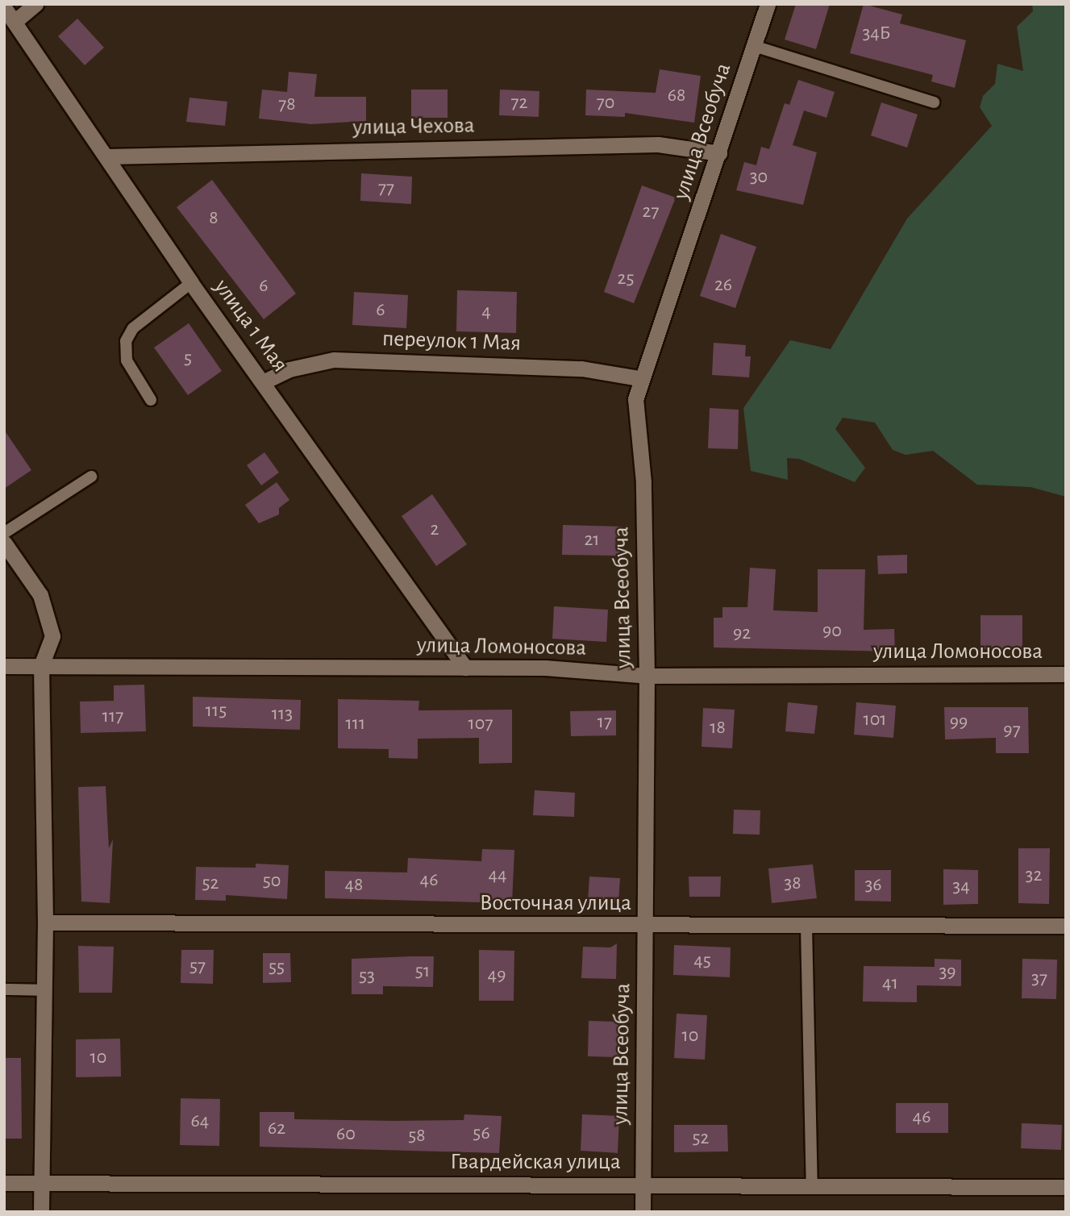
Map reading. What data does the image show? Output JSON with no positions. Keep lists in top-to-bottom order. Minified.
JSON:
{"streets":{"street":["улица Чехова","улица Всеобуча","улица 1 Мая","переулок 1 Мая","улица Ломоносова","Восточная улица","Гвардейская улица"]},"crossings":[["улица Чехова","улица Всеобуча"],["улица Чехова","улица 1 Мая"],["улица Всеобуча","переулок 1 Мая"],["улица Всеобуча","улица Ломоносова"],["улица Всеобуча","Восточная улица"],["улица Всеобуча","Гвардейская улица"],["улица 1 Мая","переулок 1 Мая"],["улица 1 Мая","улица Ломоносова"]],"house_numbers":["34Б","68","72","70","78","30","77","27","8","25","26","6","6","4","5","2","21","90","92","115","113","117","101","17","99","111","107","18","97","44","32","46","50","52","38","48","36","34","45","57","55","51","39","49","53","37","41","10","10","46","64","62","56","60","58","52"]}
